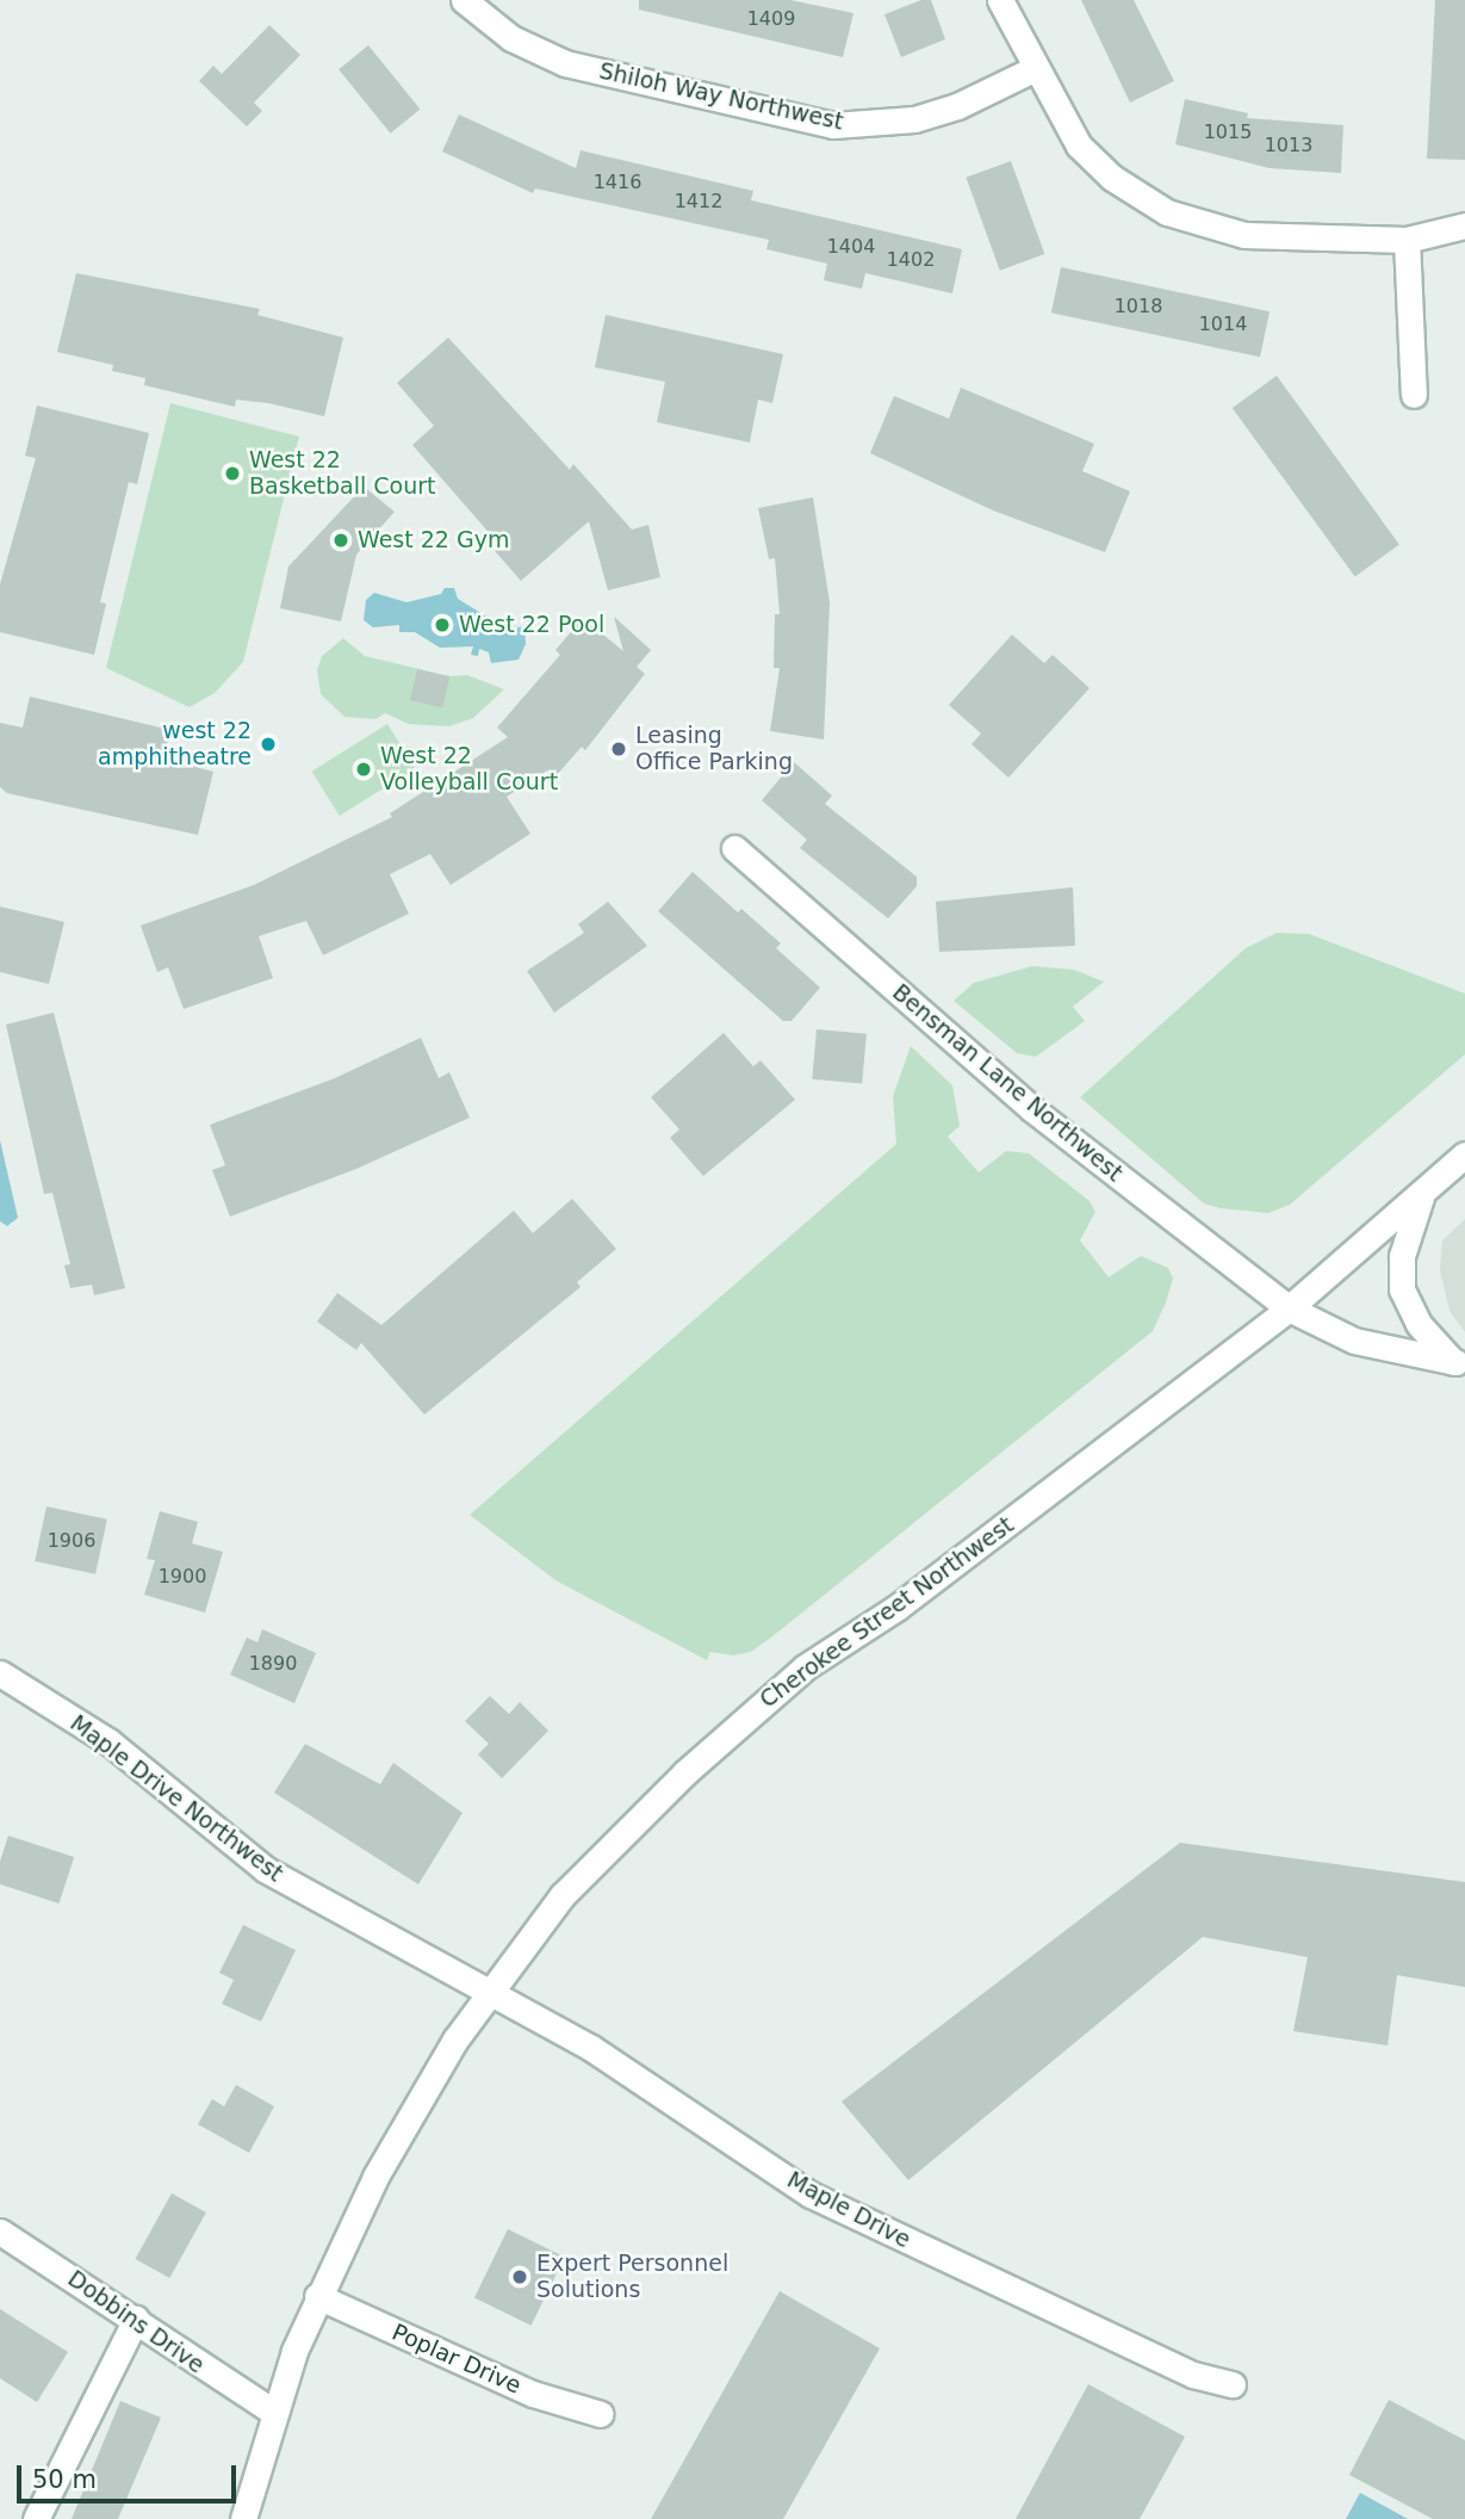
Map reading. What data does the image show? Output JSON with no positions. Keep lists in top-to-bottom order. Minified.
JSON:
{"streets":{"street":["Shiloh Way Northwest","Bensman Lane Northwest","Cherokee Street Northwest","Maple Drive Northwest","Maple Drive","Dobbins Drive","Poplar Drive"]},"crossings":[["Bensman Lane Northwest","Cherokee Street Northwest"],["Cherokee Street Northwest","Maple Drive Northwest"],["Cherokee Street Northwest","Maple Drive"],["Cherokee Street Northwest","Dobbins Drive"],["Cherokee Street Northwest","Poplar Drive"],["Maple Drive Northwest","Maple Drive"]],"places":["West 22 Basketball Court","West 22 Gym","West 22 Pool","west 22 amphitheatre","Leasing Office Parking","West 22 Volleyball Court","Expert Personnel Solutions"],"house_numbers":["1409","1015","1013","1416","1412","1404","1402","1018","1014","1906","1900","1890"],"scale_bar":"50 m"}
